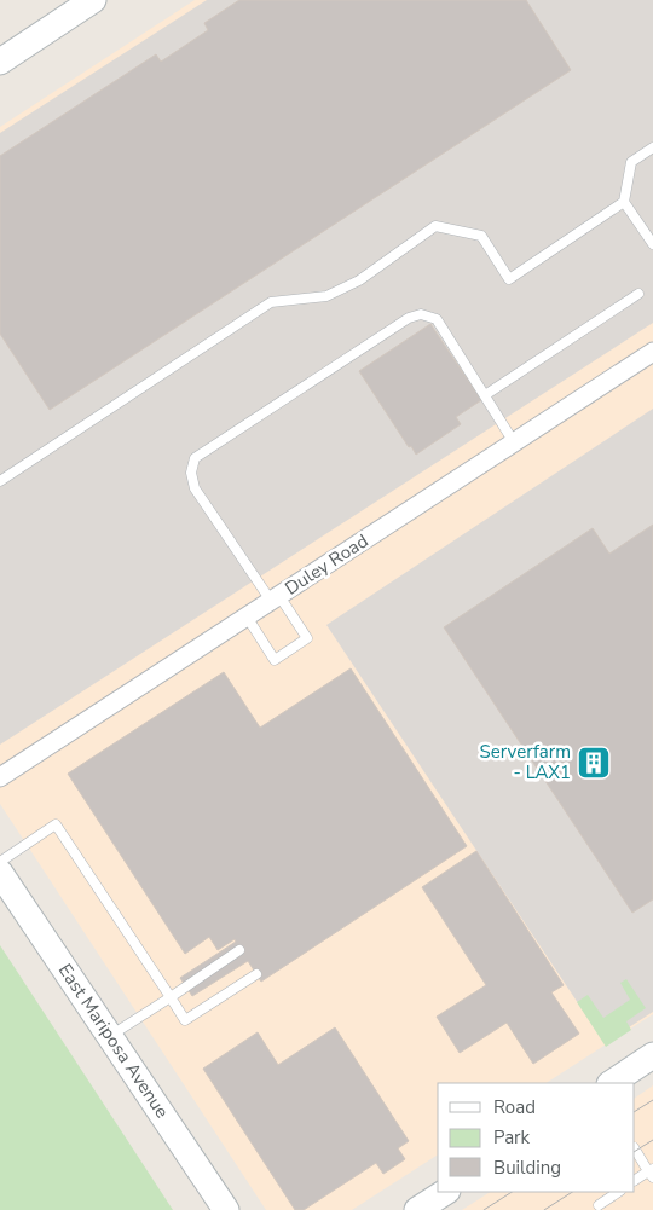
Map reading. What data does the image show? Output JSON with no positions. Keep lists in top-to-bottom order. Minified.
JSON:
{"streets":{"street":["Duley Road","East Mariposa Avenue"]},"places":{"building":["Serverfarm - LAX1"]},"legend":["Road","Park","Building"]}
